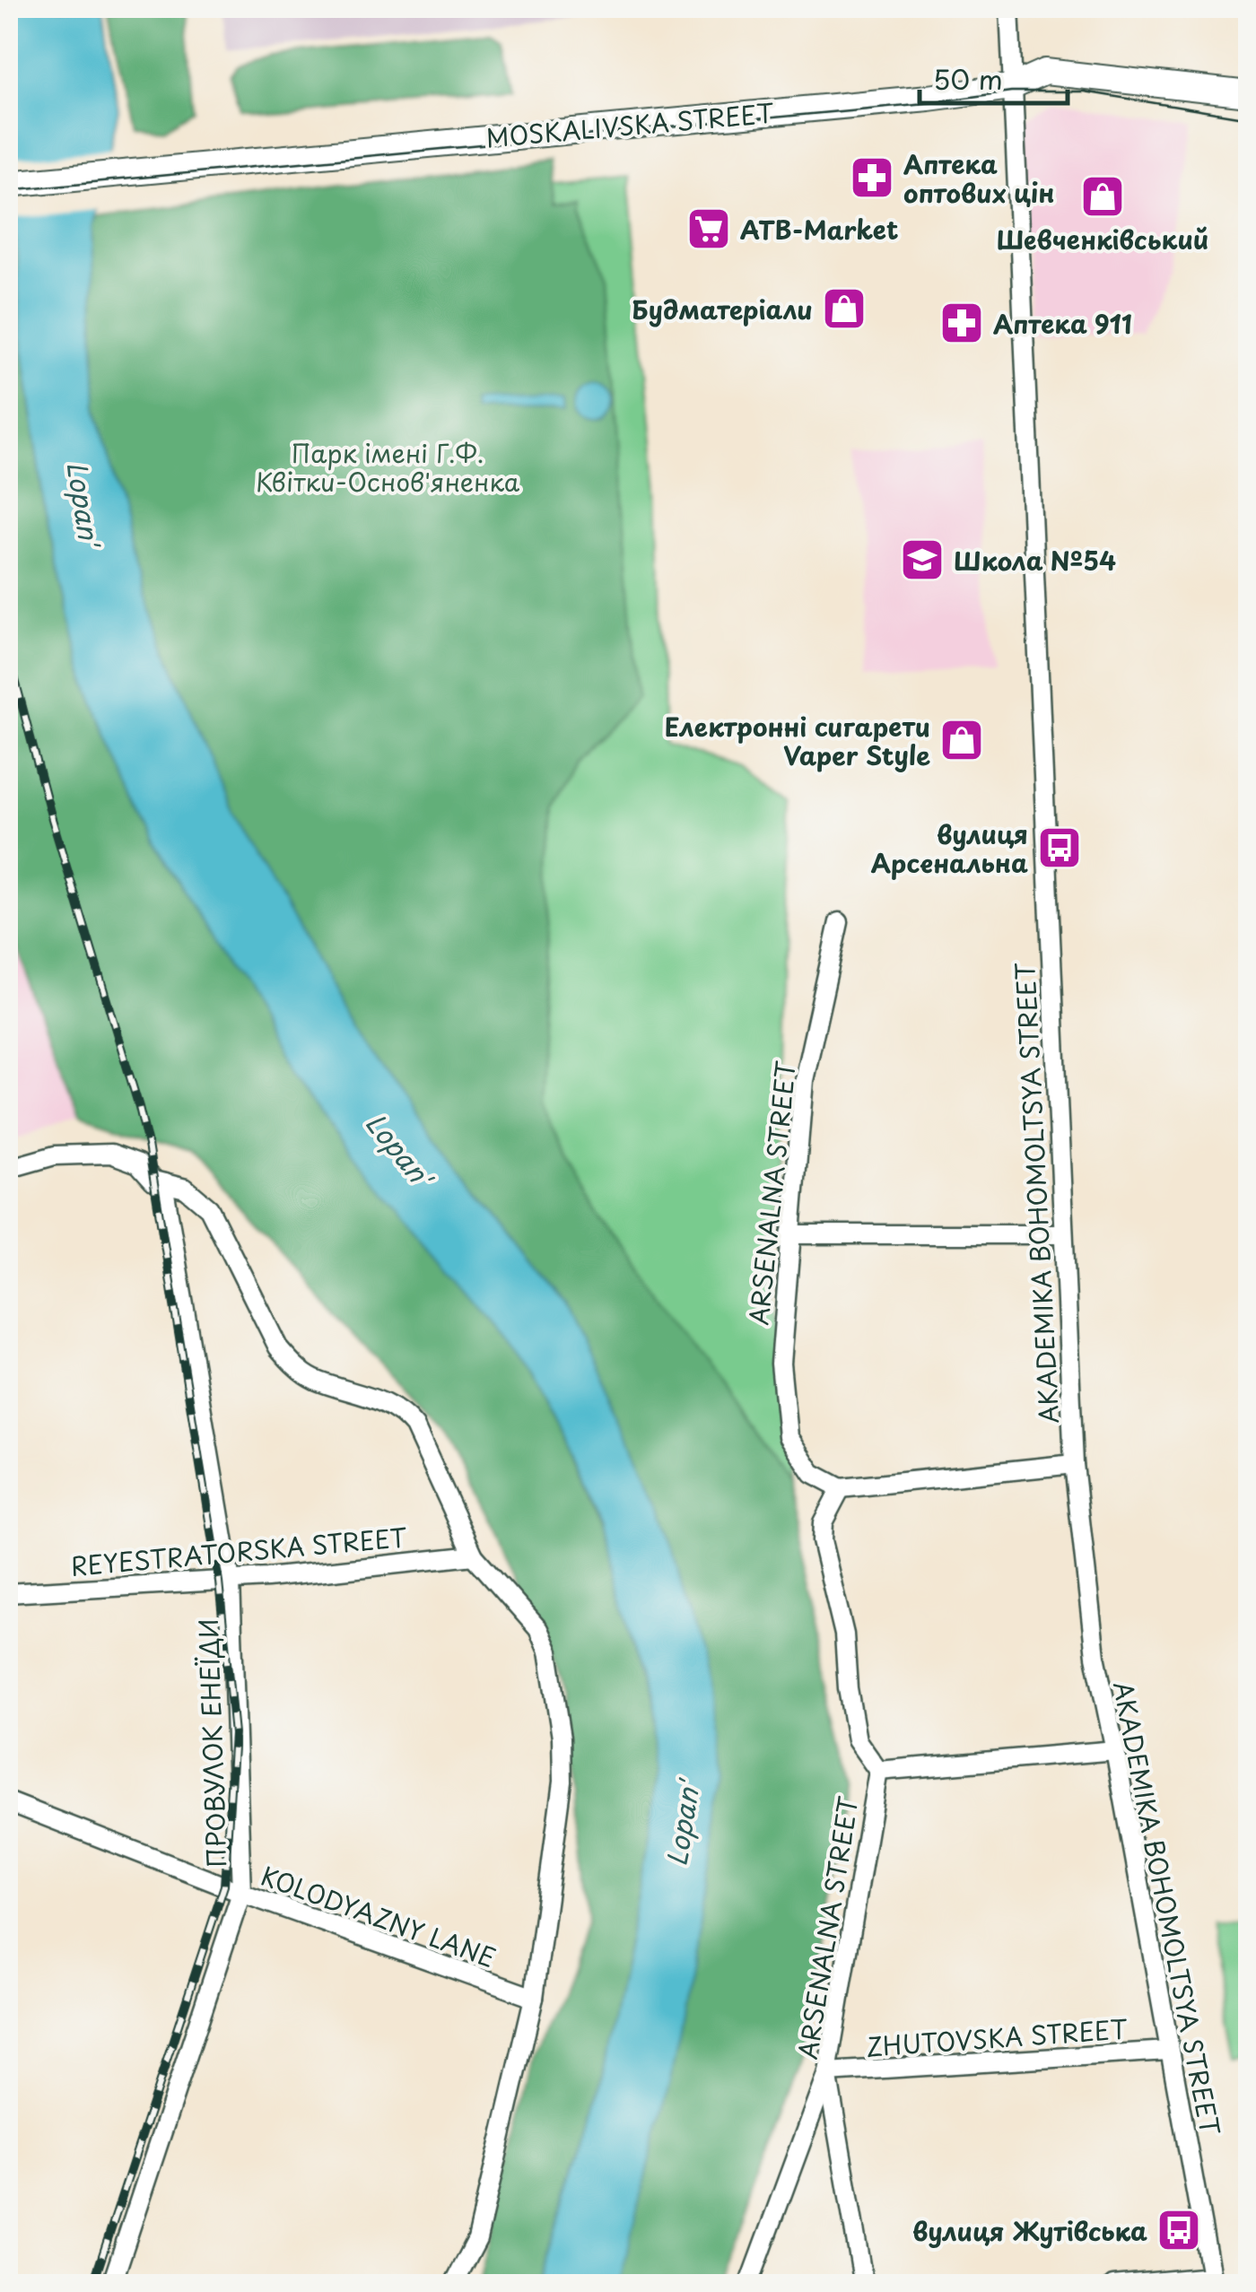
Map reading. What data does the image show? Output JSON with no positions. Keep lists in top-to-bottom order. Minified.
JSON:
{"streets":{"street":["MOSKALIVSKA STREET","ARSENALNA STREET","AKADEMIKA BOHOMOLTSYA STREET","REYESTRATORSKA STREET","ПРОВУЛОК ЕНЕЇДИ","KOLODYAZNY LANE","ZHUTOVSKA STREET"]},"crossings":[["MOSKALIVSKA STREET","AKADEMIKA BOHOMOLTSYA STREET"],["ARSENALNA STREET","ZHUTOVSKA STREET"],["AKADEMIKA BOHOMOLTSYA STREET","ZHUTOVSKA STREET"],["REYESTRATORSKA STREET","ПРОВУЛОК ЕНЕЇДИ"],["ПРОВУЛОК ЕНЕЇДИ","KOLODYAZNY LANE"]],"water":["Lopan'"],"parks":["Парк імені Г.Ф. Квітки-Основ'яненка"],"places":{"pharmacy":["Аптека оптових цін","Аптека 911"],"shop":["Шевченківський","Будматеріали","Електронні сигарети Vaper Style"],"supermarket":["ATB-Market"],"school or university":["Школа №54"],"bus stop":["вулиця Арсенальна","вулиця Жутівська"]},"scale_bar":"50 m"}
